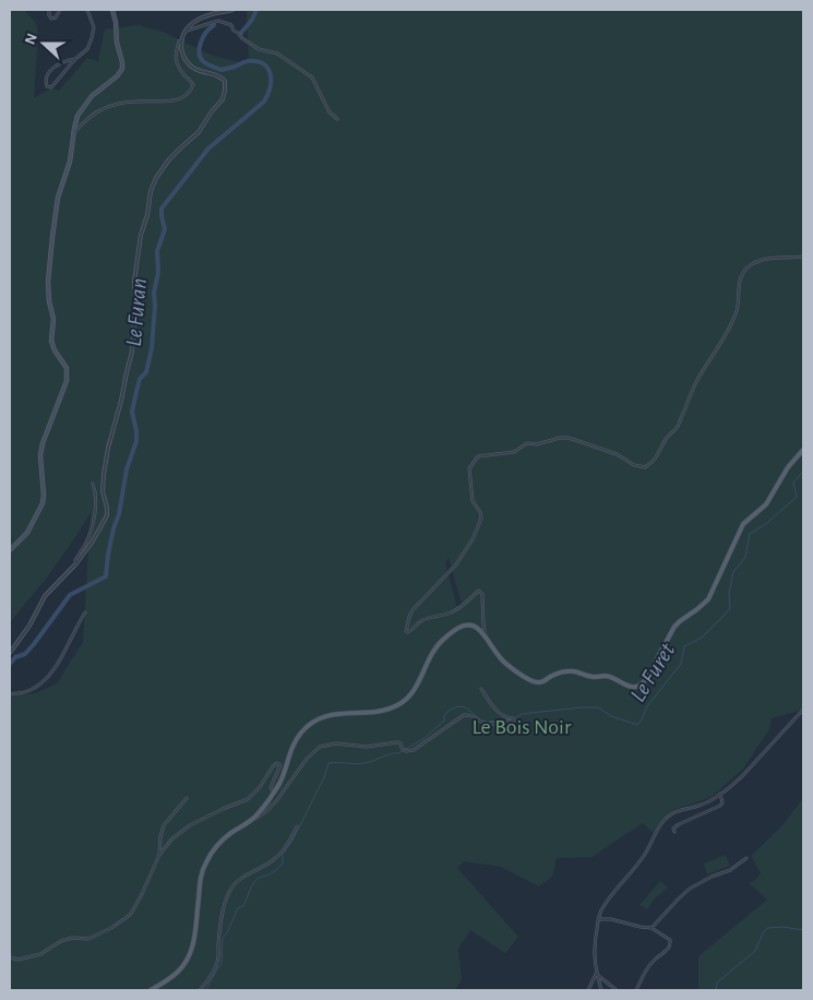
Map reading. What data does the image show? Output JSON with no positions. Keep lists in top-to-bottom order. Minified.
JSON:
{"water":["Le Furan","Le Furet"],"parks":["Le Bois Noir"],"north":"left"}
